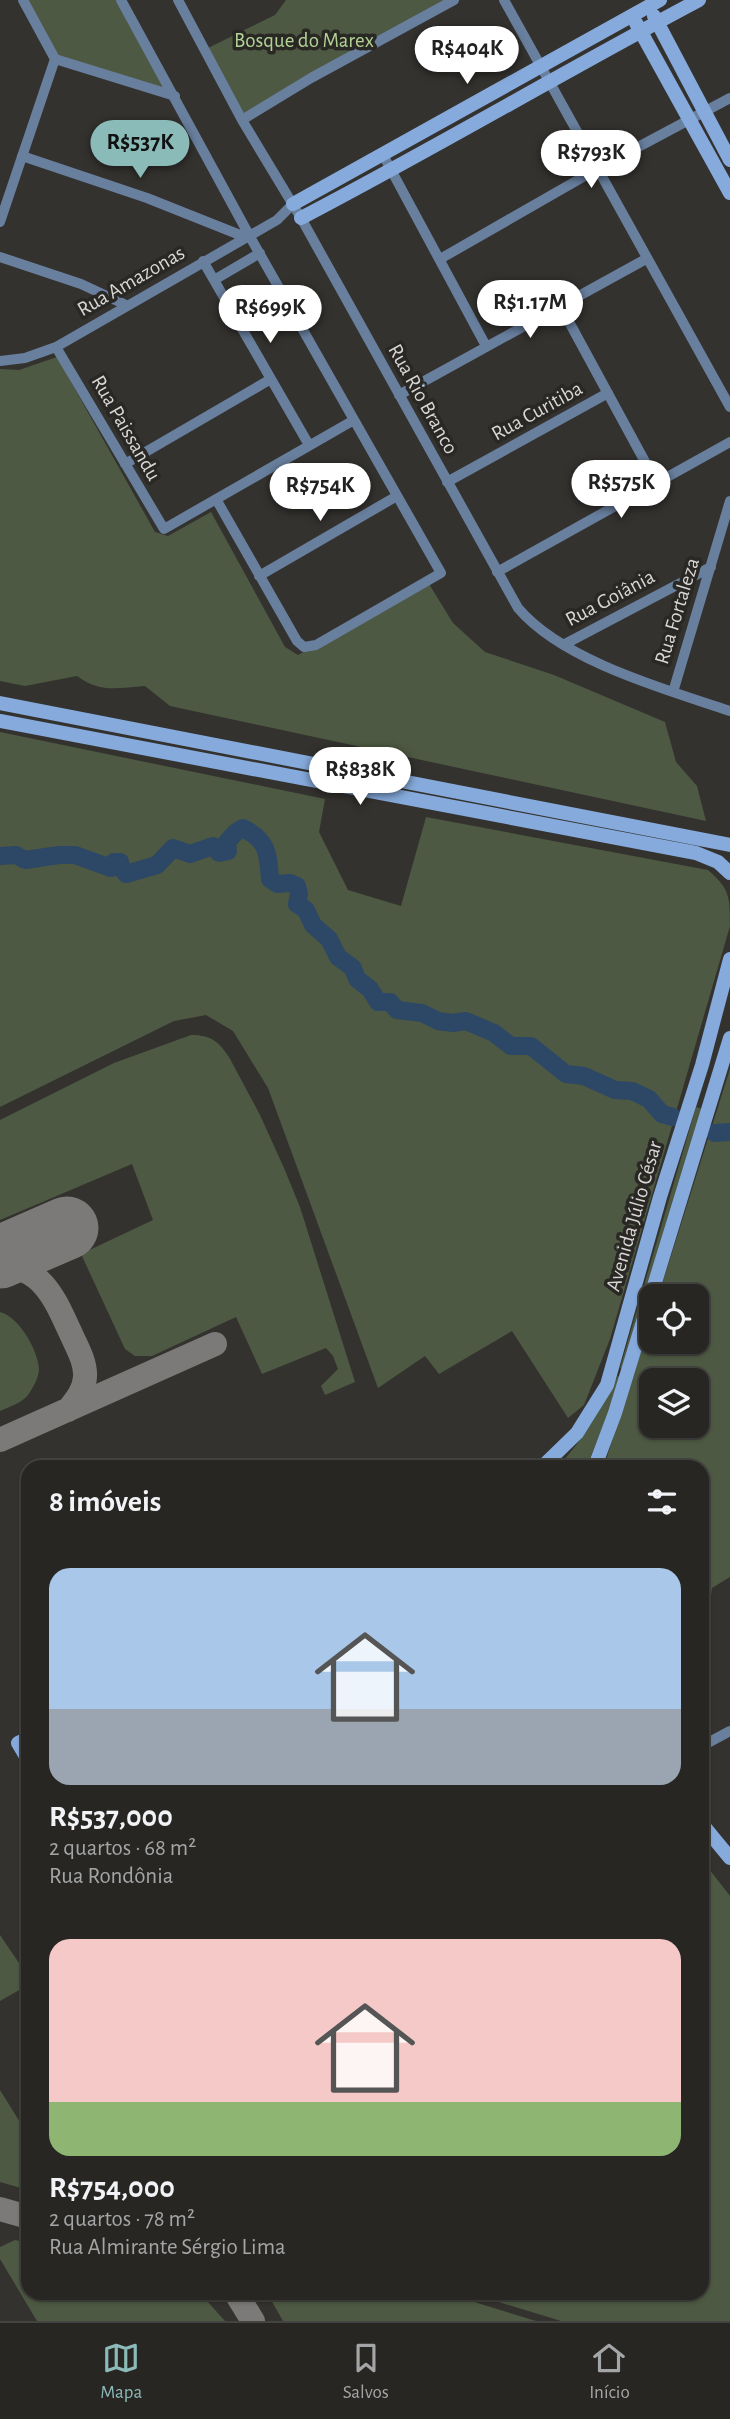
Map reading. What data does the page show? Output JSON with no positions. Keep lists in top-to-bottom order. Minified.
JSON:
{"streets":{"street":["Rua Amazonas","Rua Rio Branco","Rua Curitiba","Rua Paissandu","Rua Goiânia","Rua Fortaleza","Avenida Júlio César"]},"crossings":[["Rua Amazonas","Rua Rio Branco"],["Rua Amazonas","Rua Paissandu"],["Rua Rio Branco","Rua Curitiba"],["Rua Rio Branco","Rua Goiânia"],["Rua Rio Branco","Rua Fortaleza"],["Rua Goiânia","Rua Fortaleza"]],"parks":["Bosque do Marex"],"page":{"price":["R$404K","R$537K","R$793K","R$1.17M","R$699K","R$575K","R$754K","R$838K"],"heading":"8 imóveis","list":[{"name":"R$537,000","note":"2 quartos · 68 m² · Rua Rondônia"},{"name":"R$754,000","note":"2 quartos · 78 m² · Rua Almirante Sérgio Lima"}],"tabs":["Mapa","Salvos","Início"]}}
